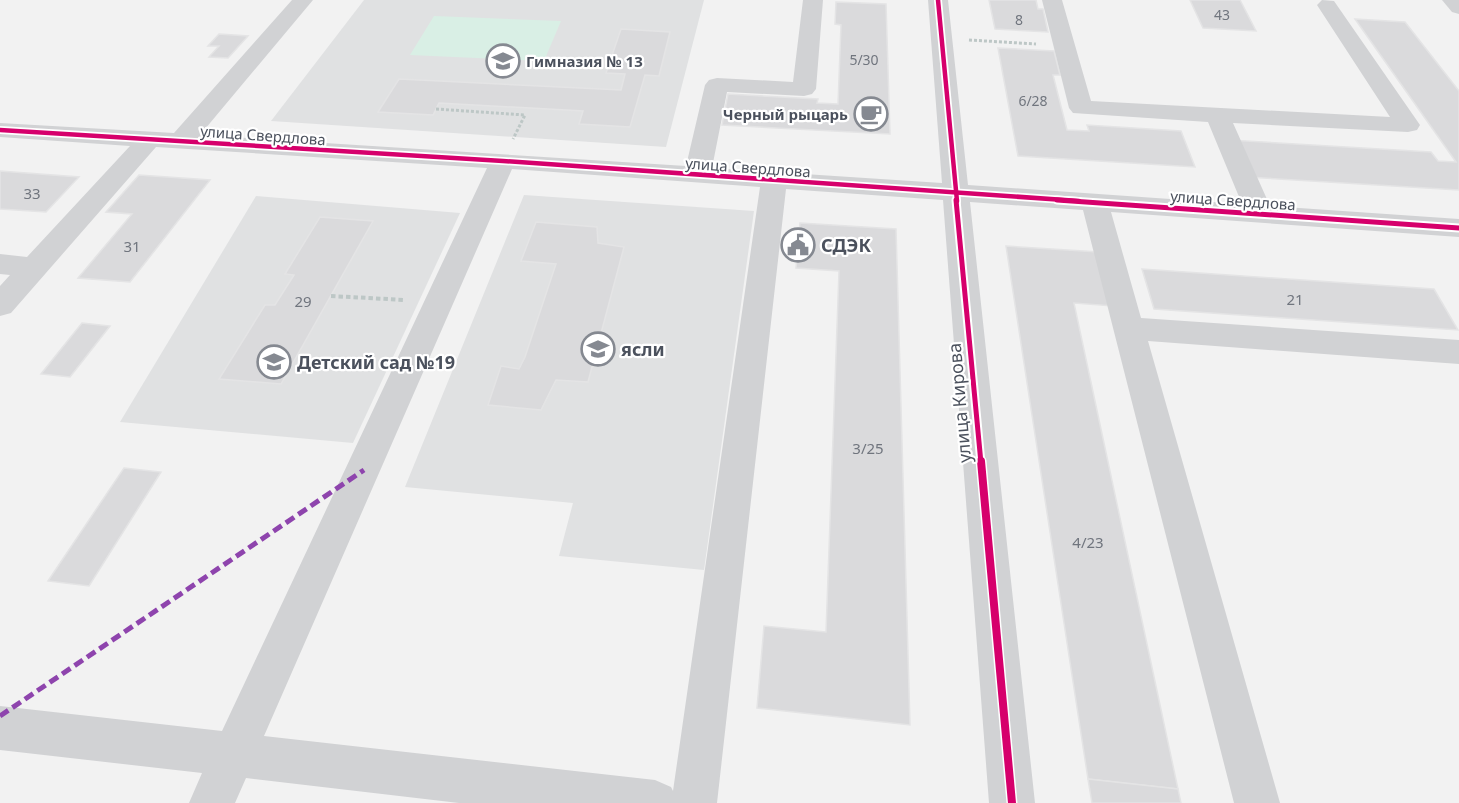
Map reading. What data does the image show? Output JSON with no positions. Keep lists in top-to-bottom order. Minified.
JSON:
{"streets":{"street":["улица Свердлова","улица Кирова"]},"crossings":[["улица Свердлова","улица Кирова"]],"places":{"school or university":["Гимназия № 13","ясли","Детский сад №19"],"cafe":["Черный рыцарь"],"public building":["СДЭК"]},"house_numbers":["43","8","5/30","6/28","33","31","21","29","3/25","4/23"]}
